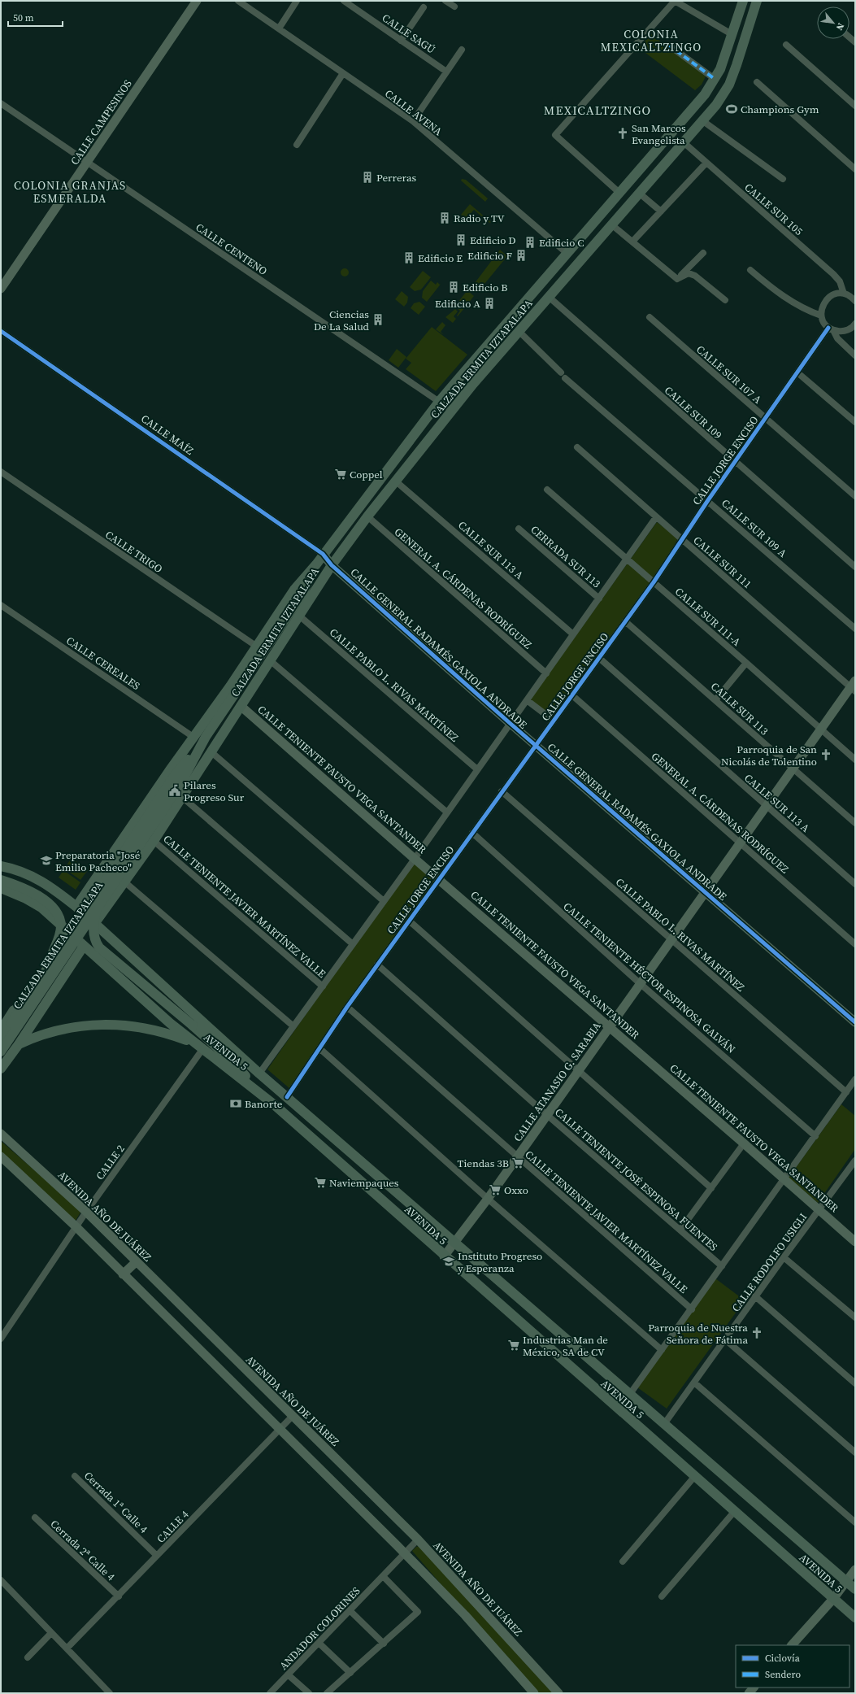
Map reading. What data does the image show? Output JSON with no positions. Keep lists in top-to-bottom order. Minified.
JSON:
{"streets":{"main road":["CALZADA ERMITA IZTAPALAPA","AVENIDA 5"],"street":["CALLE SAGÚ","CALLE AVENA","CALLE CAMPESINOS","CALLE SUR 105","CALLE CENTENO","CALLE SUR 107 A","CALLE SUR 109","CALLE MAÍZ","CALLE JORGE ENCISO","CALLE SUR 109 A","CALLE SUR 113 A","CALLE TRIGO","CERRADA SUR 113","CALLE SUR 111","GENERAL A. CÁRDENAS RODRÍGUEZ","CALLE SUR 111-A","CALLE GENERAL RADAMÉS GAXIOLA ANDRADE","CALLE CEREALES","CALLE PABLO L. RIVAS MARTÍNEZ","CALLE SUR 113","CALLE TENIENTE FAUSTO VEGA SANTANDER","CALLE TENIENTE JAVIER MARTÍNEZ VALLE","CALLE TENIENTE HÉCTOR ESPINOSA GALVÁN","CALLE ATANASIO G. SARABIA","CALLE 2","CALLE TENIENTE JOSÉ ESPINOSA FUENTES","AVENIDA AÑO DE JUÁREZ","CALLE RODOLFO USIGLI","Cerrada 1ª Calle 4","CALLE 4","Cerrada 2ª Calle 4","ANDADOR COLORINES"]},"crossings":[["CALLE AVENA","CALZADA ERMITA IZTAPALAPA"],["CALLE CAMPESINOS","CALLE CENTENO"],["CALLE SUR 105","CALZADA ERMITA IZTAPALAPA"],["CALLE CENTENO","CALZADA ERMITA IZTAPALAPA"],["CALZADA ERMITA IZTAPALAPA","CALLE SUR 109"],["CALZADA ERMITA IZTAPALAPA","CALLE MAÍZ"],["CALZADA ERMITA IZTAPALAPA","CALLE SUR 113 A"],["CALZADA ERMITA IZTAPALAPA","CALLE TRIGO"],["CALZADA ERMITA IZTAPALAPA","GENERAL A. CÁRDENAS RODRÍGUEZ"],["CALZADA ERMITA IZTAPALAPA","CALLE GENERAL RADAMÉS GAXIOLA ANDRADE"],["CALZADA ERMITA IZTAPALAPA","CALLE CEREALES"],["CALZADA ERMITA IZTAPALAPA","CALLE PABLO L. RIVAS MARTÍNEZ"],["CALZADA ERMITA IZTAPALAPA","CALLE TENIENTE FAUSTO VEGA SANTANDER"],["CALZADA ERMITA IZTAPALAPA","CALLE TENIENTE JAVIER MARTÍNEZ VALLE"],["CALZADA ERMITA IZTAPALAPA","AVENIDA 5"],["CALLE SUR 107 A","CALLE JORGE ENCISO"],["CALLE SUR 109","CALLE JORGE ENCISO"],["CALLE MAÍZ","CALLE GENERAL RADAMÉS GAXIOLA ANDRADE"],["CALLE JORGE ENCISO","CALLE SUR 109 A"],["CALLE JORGE ENCISO","CALLE SUR 113 A"],["CALLE JORGE ENCISO","CALLE SUR 111"],["CALLE JORGE ENCISO","GENERAL A. CÁRDENAS RODRÍGUEZ"],["CALLE JORGE ENCISO","CALLE SUR 111-A"],["CALLE JORGE ENCISO","CALLE GENERAL RADAMÉS GAXIOLA ANDRADE"],["CALLE JORGE ENCISO","CALLE PABLO L. RIVAS MARTÍNEZ"],["CALLE JORGE ENCISO","CALLE SUR 113"],["CALLE JORGE ENCISO","CALLE TENIENTE FAUSTO VEGA SANTANDER"],["CALLE JORGE ENCISO","CALLE TENIENTE JAVIER MARTÍNEZ VALLE"],["CALLE JORGE ENCISO","CALLE TENIENTE HÉCTOR ESPINOSA GALVÁN"],["CALLE JORGE ENCISO","AVENIDA 5"],["CALLE JORGE ENCISO","CALLE TENIENTE JOSÉ ESPINOSA FUENTES"],["CALLE SUR 113 A","CALLE ATANASIO G. SARABIA"],["CALLE SUR 111","CALLE ATANASIO G. SARABIA"],["GENERAL A. CÁRDENAS RODRÍGUEZ","CALLE ATANASIO G. SARABIA"],["CALLE SUR 111-A","CALLE ATANASIO G. SARABIA"],["CALLE GENERAL RADAMÉS GAXIOLA ANDRADE","CALLE ATANASIO G. SARABIA"],["CALLE PABLO L. RIVAS MARTÍNEZ","CALLE ATANASIO G. SARABIA"],["CALLE SUR 113","CALLE ATANASIO G. SARABIA"],["CALLE TENIENTE FAUSTO VEGA SANTANDER","CALLE ATANASIO G. SARABIA"],["CALLE TENIENTE FAUSTO VEGA SANTANDER","CALLE RODOLFO USIGLI"],["CALLE TENIENTE JAVIER MARTÍNEZ VALLE","CALLE ATANASIO G. SARABIA"],["CALLE TENIENTE HÉCTOR ESPINOSA GALVÁN","CALLE ATANASIO G. SARABIA"],["AVENIDA 5","CALLE ATANASIO G. SARABIA"],["AVENIDA 5","CALLE 2"],["AVENIDA 5","CALLE RODOLFO USIGLI"],["CALLE ATANASIO G. SARABIA","CALLE TENIENTE JOSÉ ESPINOSA FUENTES"],["CALLE 2","AVENIDA AÑO DE JUÁREZ"],["AVENIDA AÑO DE JUÁREZ","CALLE 4"],["AVENIDA AÑO DE JUÁREZ","ANDADOR COLORINES"],["Cerrada 1ª Calle 4","CALLE 4"],["CALLE 4","Cerrada 2ª Calle 4"]],"districts":["COLONIA MEXICALTZINGO","MEXICALTZINGO","COLONIA GRANJAS ESMERALDA"],"places":{"sports":["Champions Gym"],"church":["San Marcos Evangelista","Parroquia de San Nicolás de Tolentino","Parroquia de Nuestra Señora de Fátima"],"building":["Perreras","Radio y TV","Edificio D","Edificio C","Edificio F","Edificio E","Edificio B","Edificio A","Ciencias De La Salud"],"supermarket":["Coppel","Tiendas 3B","Naviempaques","Oxxo","Industrias Man de México, SA de CV"],"public building":["Pilares Progreso Sur"],"school or university":["Preparatoria \"José Emilio Pacheco\"","Instituto Progreso y Esperanza"],"bank":["Banorte"]},"legend":["Ciclovía","Sendero"],"scale_bar":"50 m","north":"bottom right"}
